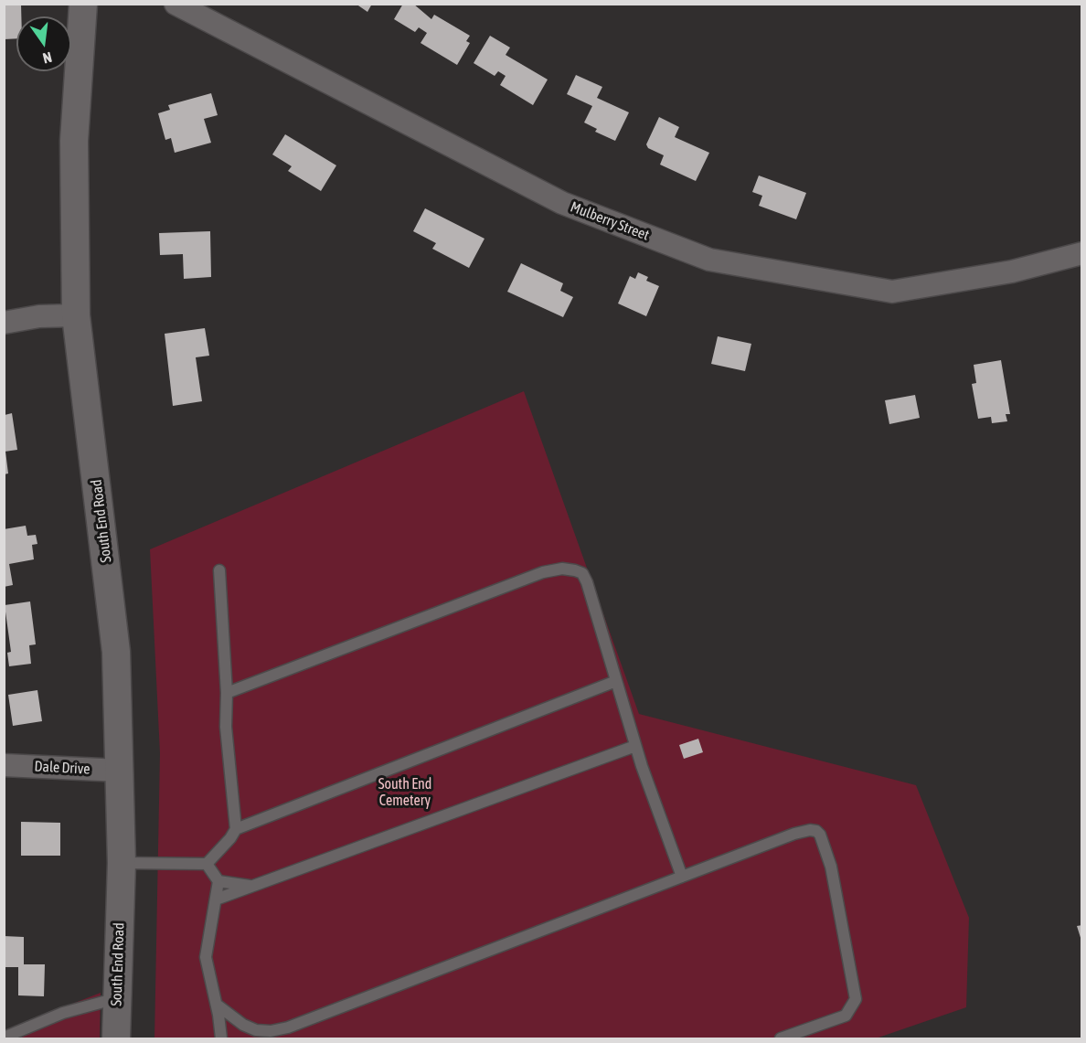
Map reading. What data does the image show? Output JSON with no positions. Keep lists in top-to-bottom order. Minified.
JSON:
{"streets":{"street":["Mulberry Street","South End Road","Dale Drive"]},"crossings":[["South End Road","Dale Drive"]],"parks":["South End Cemetery"],"north":"bottom"}
